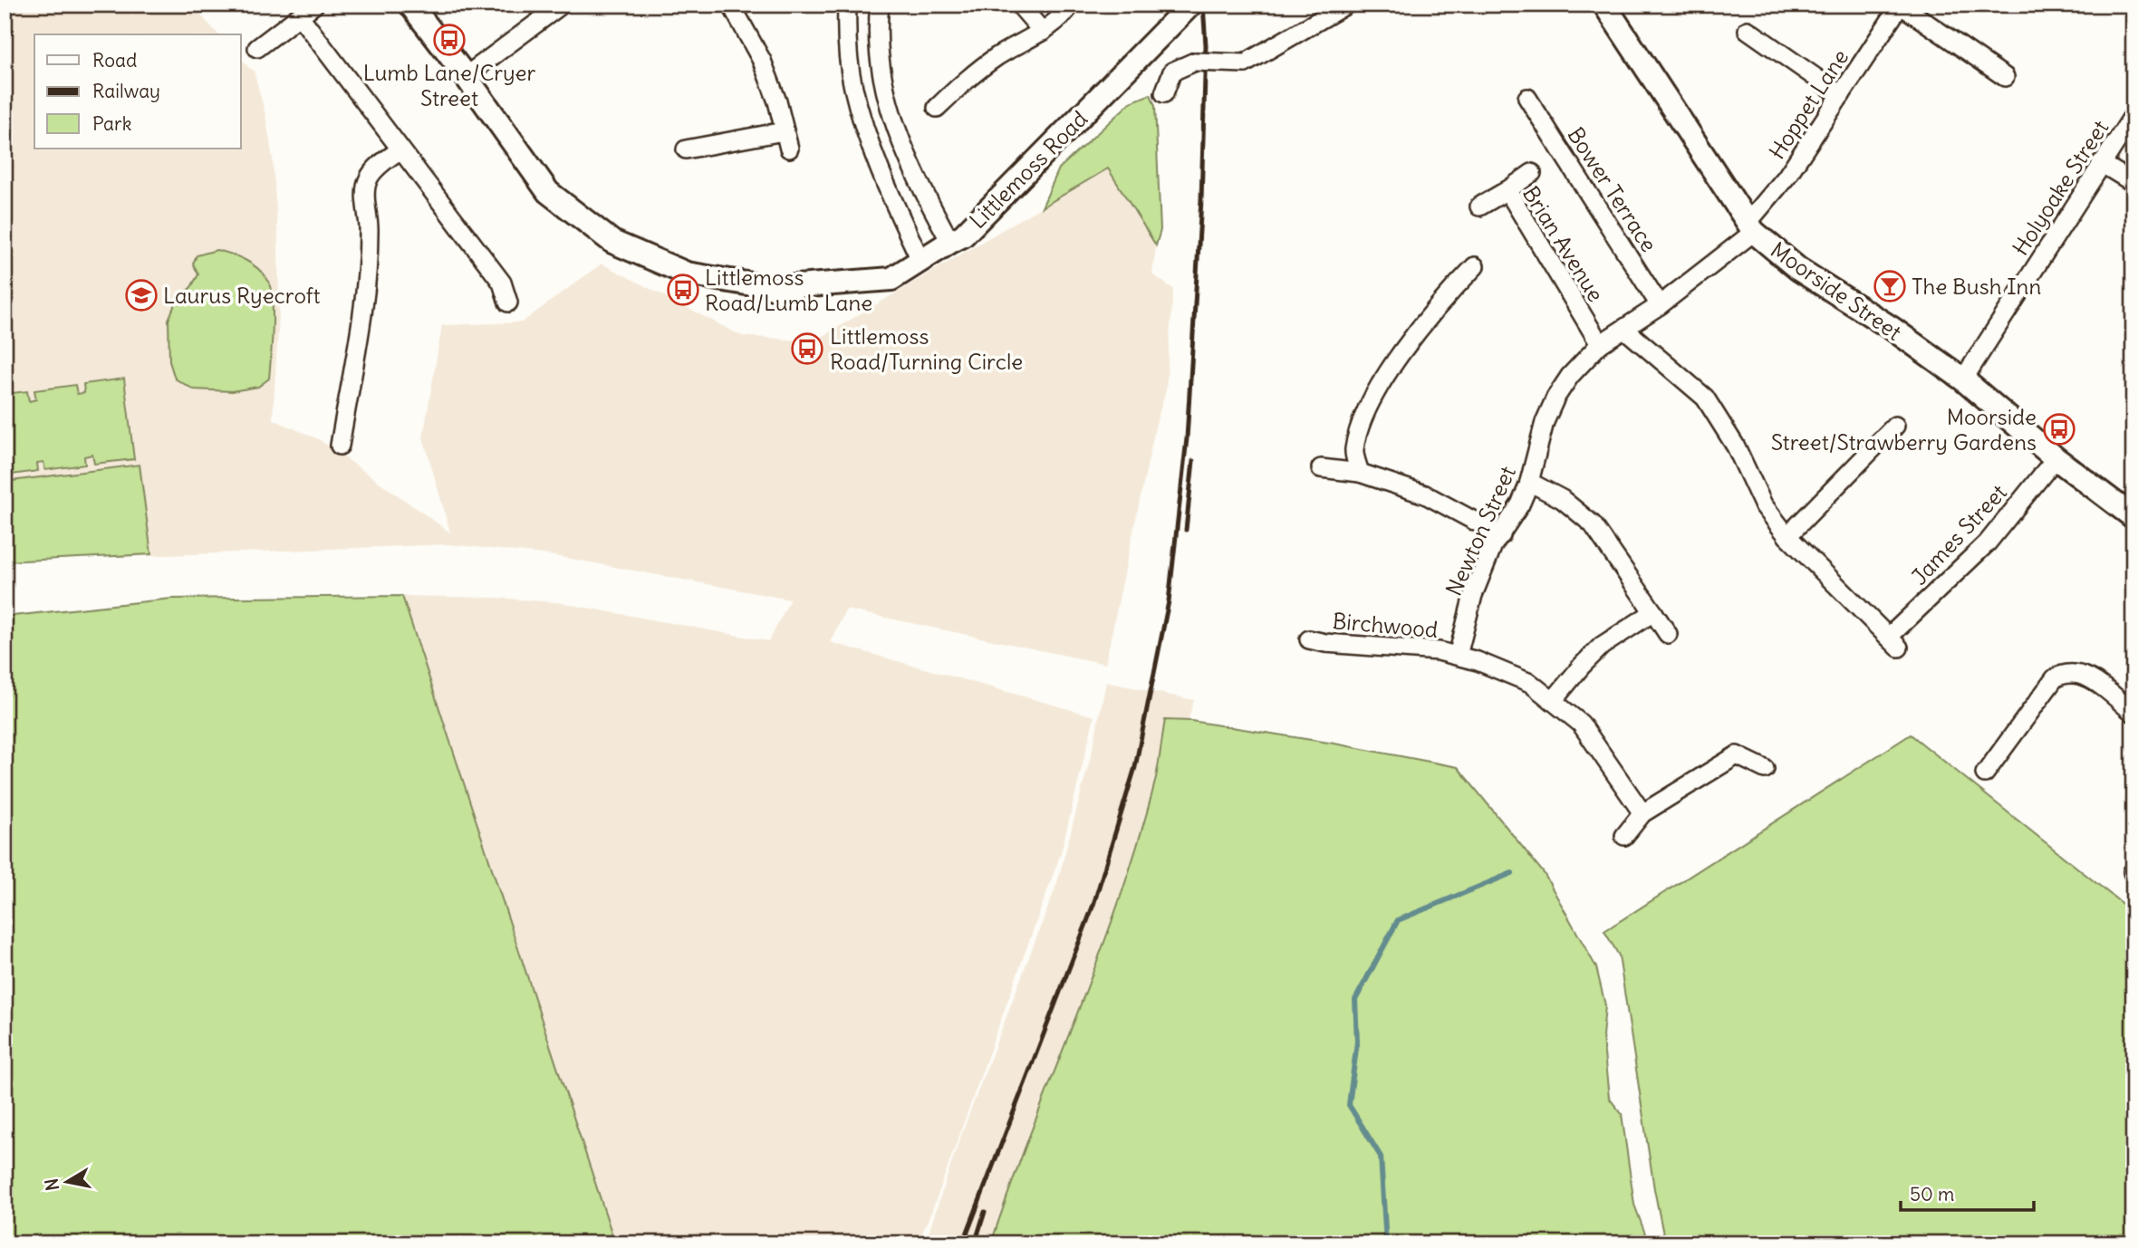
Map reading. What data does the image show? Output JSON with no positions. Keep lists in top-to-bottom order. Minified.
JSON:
{"streets":{"street":["Hoppet Lane","Littlemoss Road","Holyoake Street","Bower Terrace","Brian Avenue","Moorside Street","Newton Street","James Street","Birchwood"]},"crossings":[["Hoppet Lane","Moorside Street"],["Hoppet Lane","Newton Street"],["Holyoake Street","Moorside Street"],["Bower Terrace","Newton Street"],["Brian Avenue","Newton Street"],["Moorside Street","Newton Street"],["Moorside Street","James Street"],["Newton Street","Birchwood"]],"places":{"bus stop":["Lumb Lane/Cryer Street","Littlemoss Road/Lumb Lane","Littlemoss Road/Turning Circle","Moorside Street/Strawberry Gardens"],"bar":["The Bush Inn"],"school or university":["Laurus Ryecroft"]},"legend":["Road","Railway","Park"],"scale_bar":"50 m","north":"left"}
